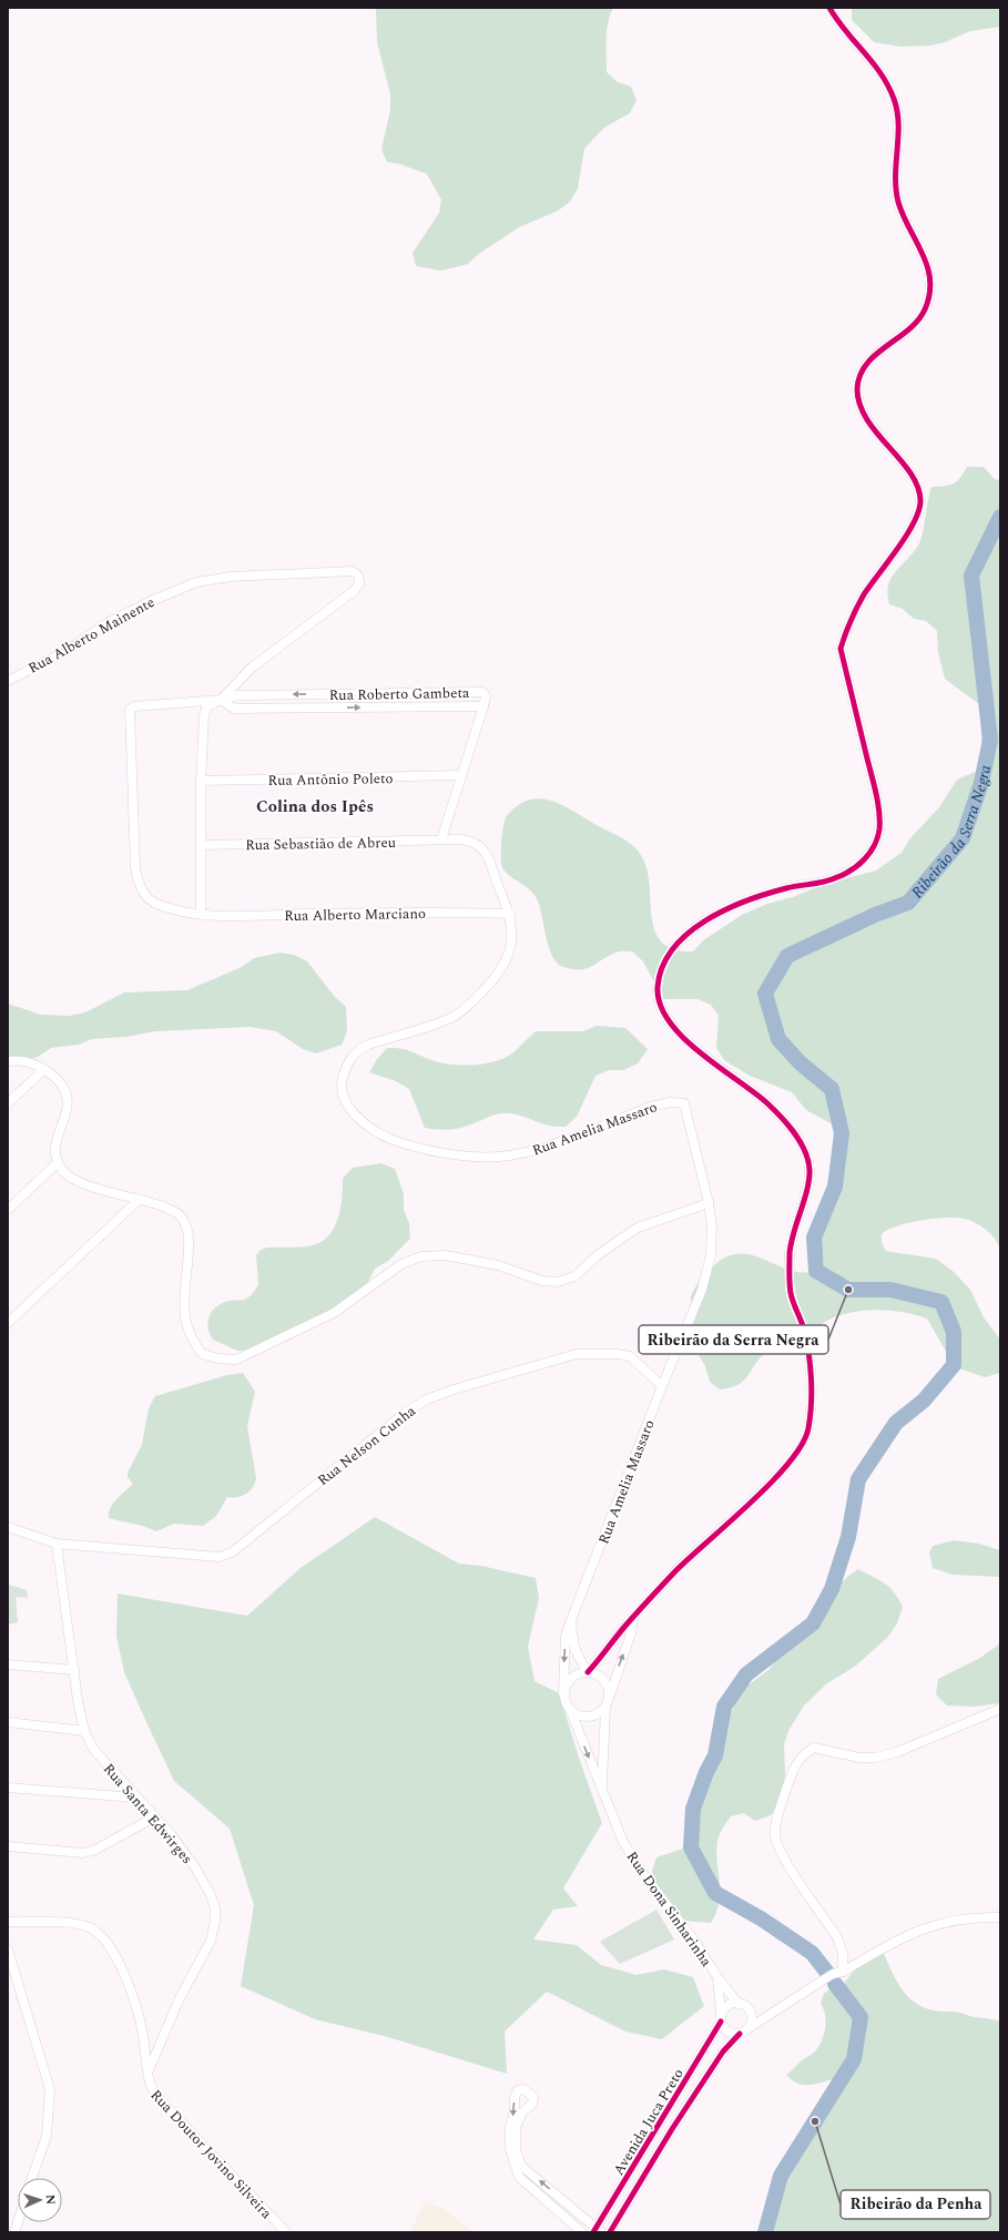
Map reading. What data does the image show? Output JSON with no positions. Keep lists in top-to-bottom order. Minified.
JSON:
{"streets":{"street":["Rua Alberto Mainente","Rua Roberto Gambeta","Rua Antônio Poleto","Rua Sebastião de Abreu","Rua Alberto Marciano","Rua Amelia Massaro","Rua Nelson Cunha","Rua Santa Edwirges","Rua Dona Sinharinha","Avenida Juca Preto","Rua Doutor Jovino Silveira"]},"crossings":[["Rua Alberto Mainente","Rua Roberto Gambeta"],["Rua Alberto Mainente","Rua Alberto Marciano"],["Rua Roberto Gambeta","Rua Alberto Marciano"],["Rua Sebastião de Abreu","Rua Alberto Marciano"],["Rua Sebastião de Abreu","Rua Amelia Massaro"],["Rua Alberto Marciano","Rua Amelia Massaro"],["Rua Amelia Massaro","Rua Nelson Cunha"],["Rua Amelia Massaro","Rua Dona Sinharinha"],["Rua Nelson Cunha","Rua Santa Edwirges"],["Rua Santa Edwirges","Rua Doutor Jovino Silveira"],["Rua Dona Sinharinha","Avenida Juca Preto"]],"districts":["Colina dos Ipês"],"water":["Ribeirão da Serra Negra"],"places":["Ribeirão da Serra Negra","Ribeirão da Penha"],"north":"right"}
